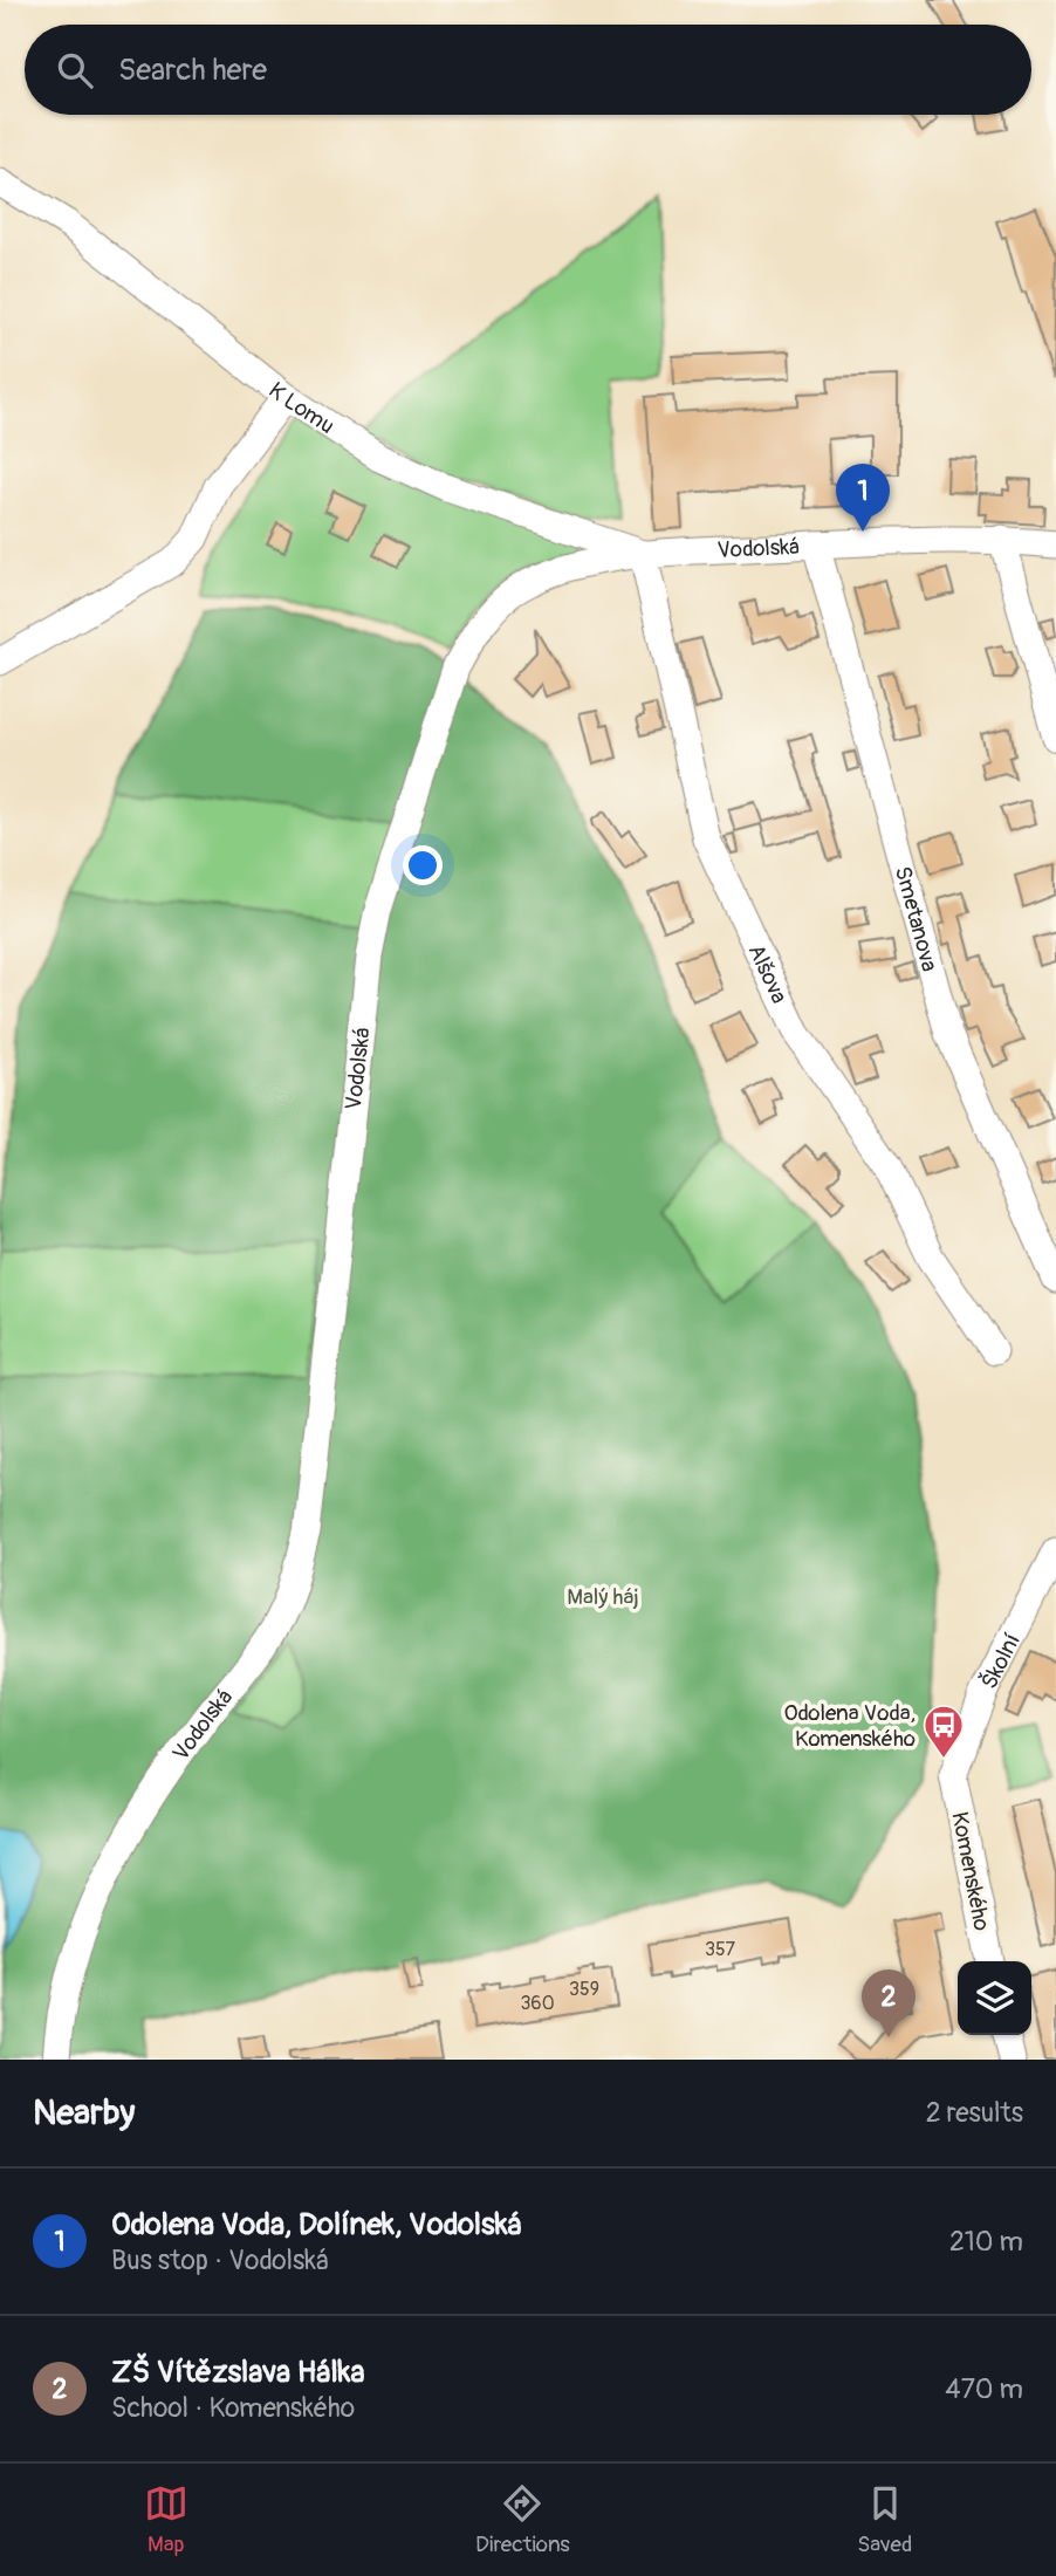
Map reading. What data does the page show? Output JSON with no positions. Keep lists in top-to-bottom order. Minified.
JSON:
{"streets":{"street":["K Lomu","Vodolská","Smetanova","Alšova","Školní","Komenského"]},"crossings":[["K Lomu","Vodolská"],["K Lomu","Alšova"],["Vodolská","Smetanova"],["Vodolská","Alšova"],["Školní","Komenského"]],"parks":["Malý háj"],"places":{"bus stop":["Odolena Voda, Komenského"]},"house_numbers":["357","359","360"],"page":{"search":"Search here","pins":["1","2"],"heading":["Nearby","2 results"],"list":[{"mark":"1","name":"Odolena Voda, Dolínek, Vodolská","note":"Bus stop · Vodolská","value":"210 m"},{"mark":"2","name":"ZŠ Vítězslava Hálka","note":"School · Komenského","value":"470 m"}],"nav":["Map","Directions","Saved"]}}
